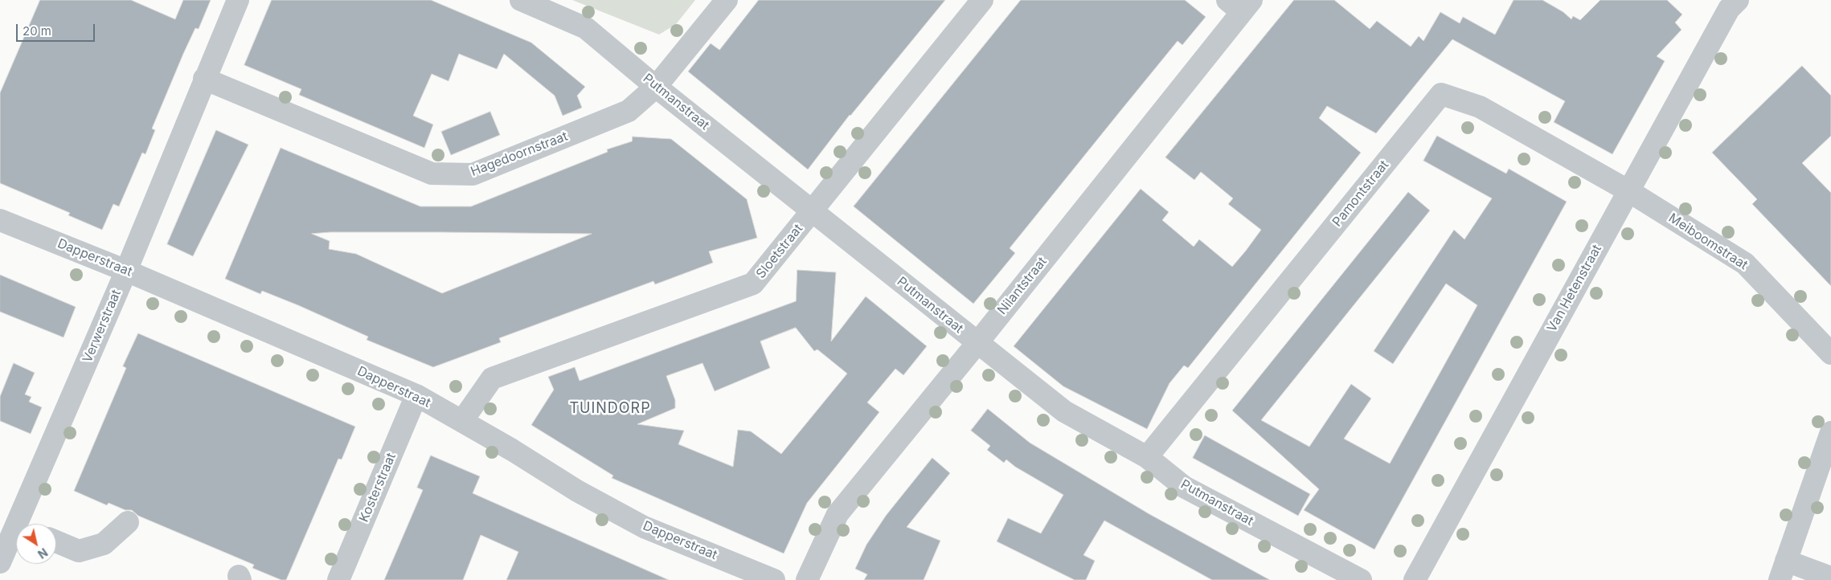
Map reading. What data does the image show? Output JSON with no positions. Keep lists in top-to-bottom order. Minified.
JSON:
{"streets":{"street":["Putmanstraat","Hagedoornstraat","Pamontstraat","Meiboomstraat","Sloetstraat","Dapperstraat","Nilantstraat","Van Hetenstraat","Verwerstraat","Kosterstraat"]},"crossings":[["Putmanstraat","Hagedoornstraat"],["Putmanstraat","Pamontstraat"],["Putmanstraat","Sloetstraat"],["Putmanstraat","Nilantstraat"],["Hagedoornstraat","Verwerstraat"],["Pamontstraat","Meiboomstraat"],["Pamontstraat","Van Hetenstraat"],["Meiboomstraat","Van Hetenstraat"],["Sloetstraat","Dapperstraat"],["Dapperstraat","Verwerstraat"],["Dapperstraat","Kosterstraat"]],"districts":["TUINDORP"],"scale_bar":"20 m","north":"bottom right"}
